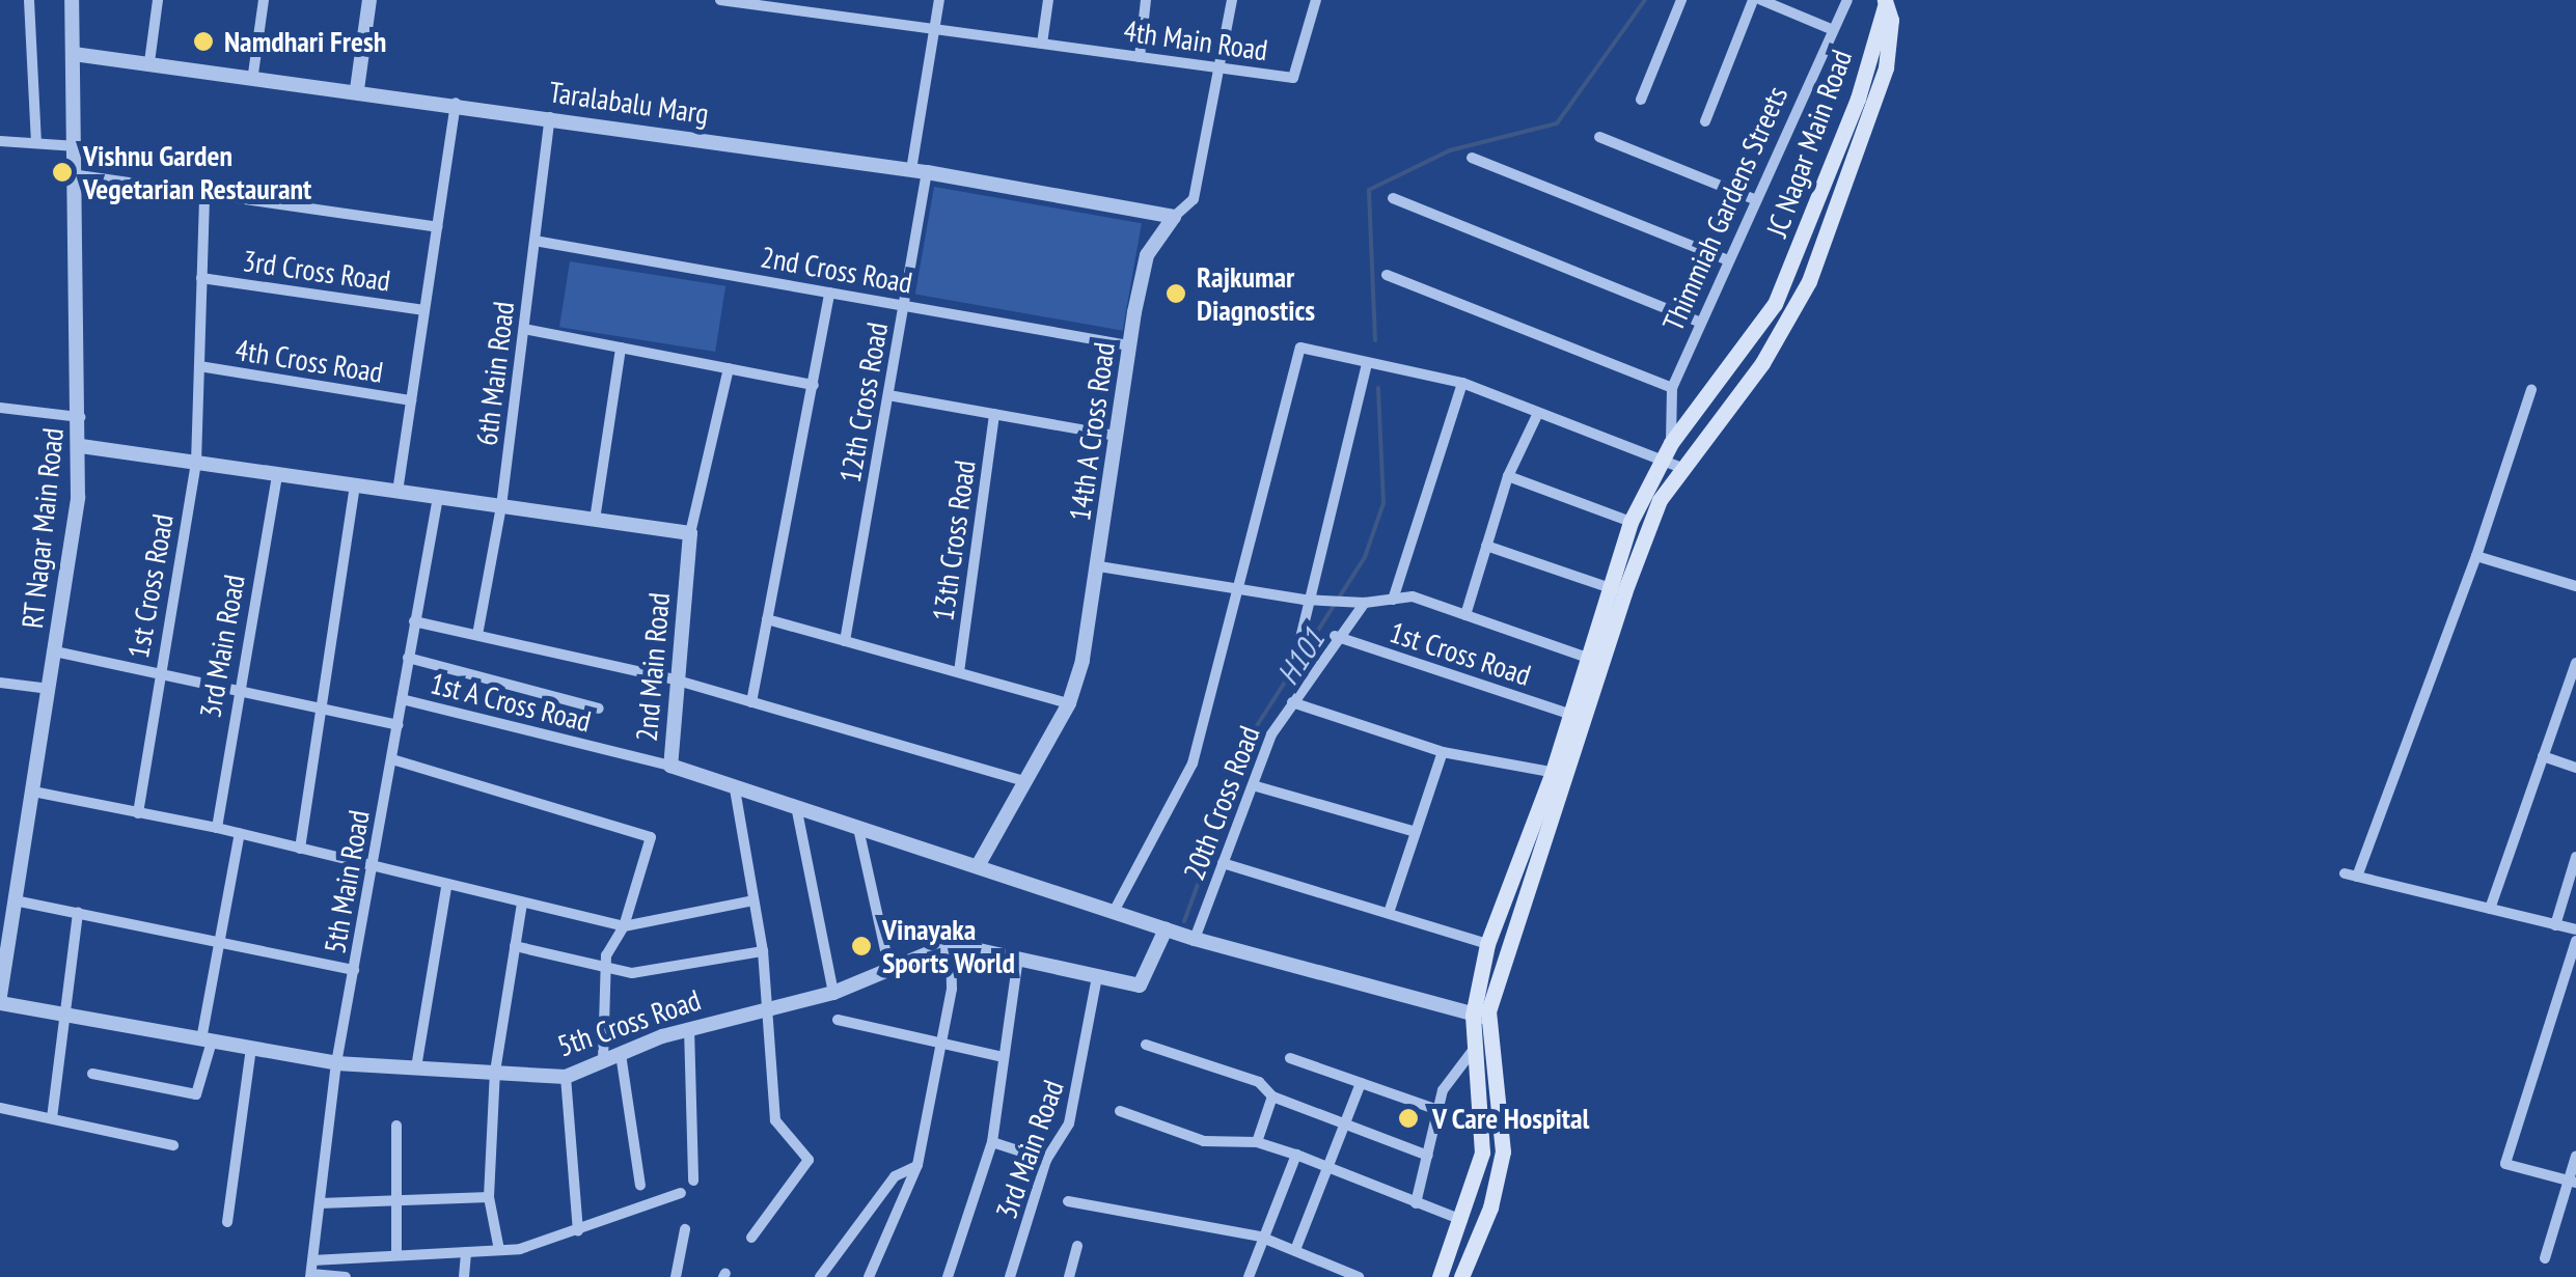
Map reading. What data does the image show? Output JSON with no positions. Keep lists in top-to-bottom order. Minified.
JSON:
{"streets":{"main road":["JC Nagar Main Road"],"street":["4th Main Road","Taralabalu Marg","Thimmiah Gardens Streets","2nd Cross Road","3rd Cross Road","4th Cross Road","6th Main Road","12th Cross Road","14th A Cross Road","RT Nagar Main Road","13th Cross Road","1st Cross Road","3rd Main Road","2nd Main Road","1st A Cross Road","20th Cross Road","5th Main Road","5th Cross Road"]},"crossings":[["4th Main Road","12th Cross Road"],["4th Main Road","14th A Cross Road"],["Taralabalu Marg","6th Main Road"],["Taralabalu Marg","12th Cross Road"],["Taralabalu Marg","14th A Cross Road"],["Taralabalu Marg","RT Nagar Main Road"],["JC Nagar Main Road","Thimmiah Gardens Streets"],["JC Nagar Main Road","1st Cross Road"],["JC Nagar Main Road","2nd Main Road"],["2nd Cross Road","6th Main Road"],["2nd Cross Road","12th Cross Road"],["2nd Cross Road","14th A Cross Road"],["3rd Cross Road","1st Cross Road"],["4th Cross Road","1st Cross Road"],["14th A Cross Road","2nd Main Road"],["1st Cross Road","20th Cross Road"],["2nd Main Road","1st A Cross Road"],["2nd Main Road","20th Cross Road"],["1st A Cross Road","5th Main Road"],["5th Main Road","5th Cross Road"]],"water":["H101"],"places":["Namdhari Fresh","Vishnu Garden Vegetarian Restaurant","Rajkumar Diagnostics","Vinayaka Sports World","V Care Hospital"]}
